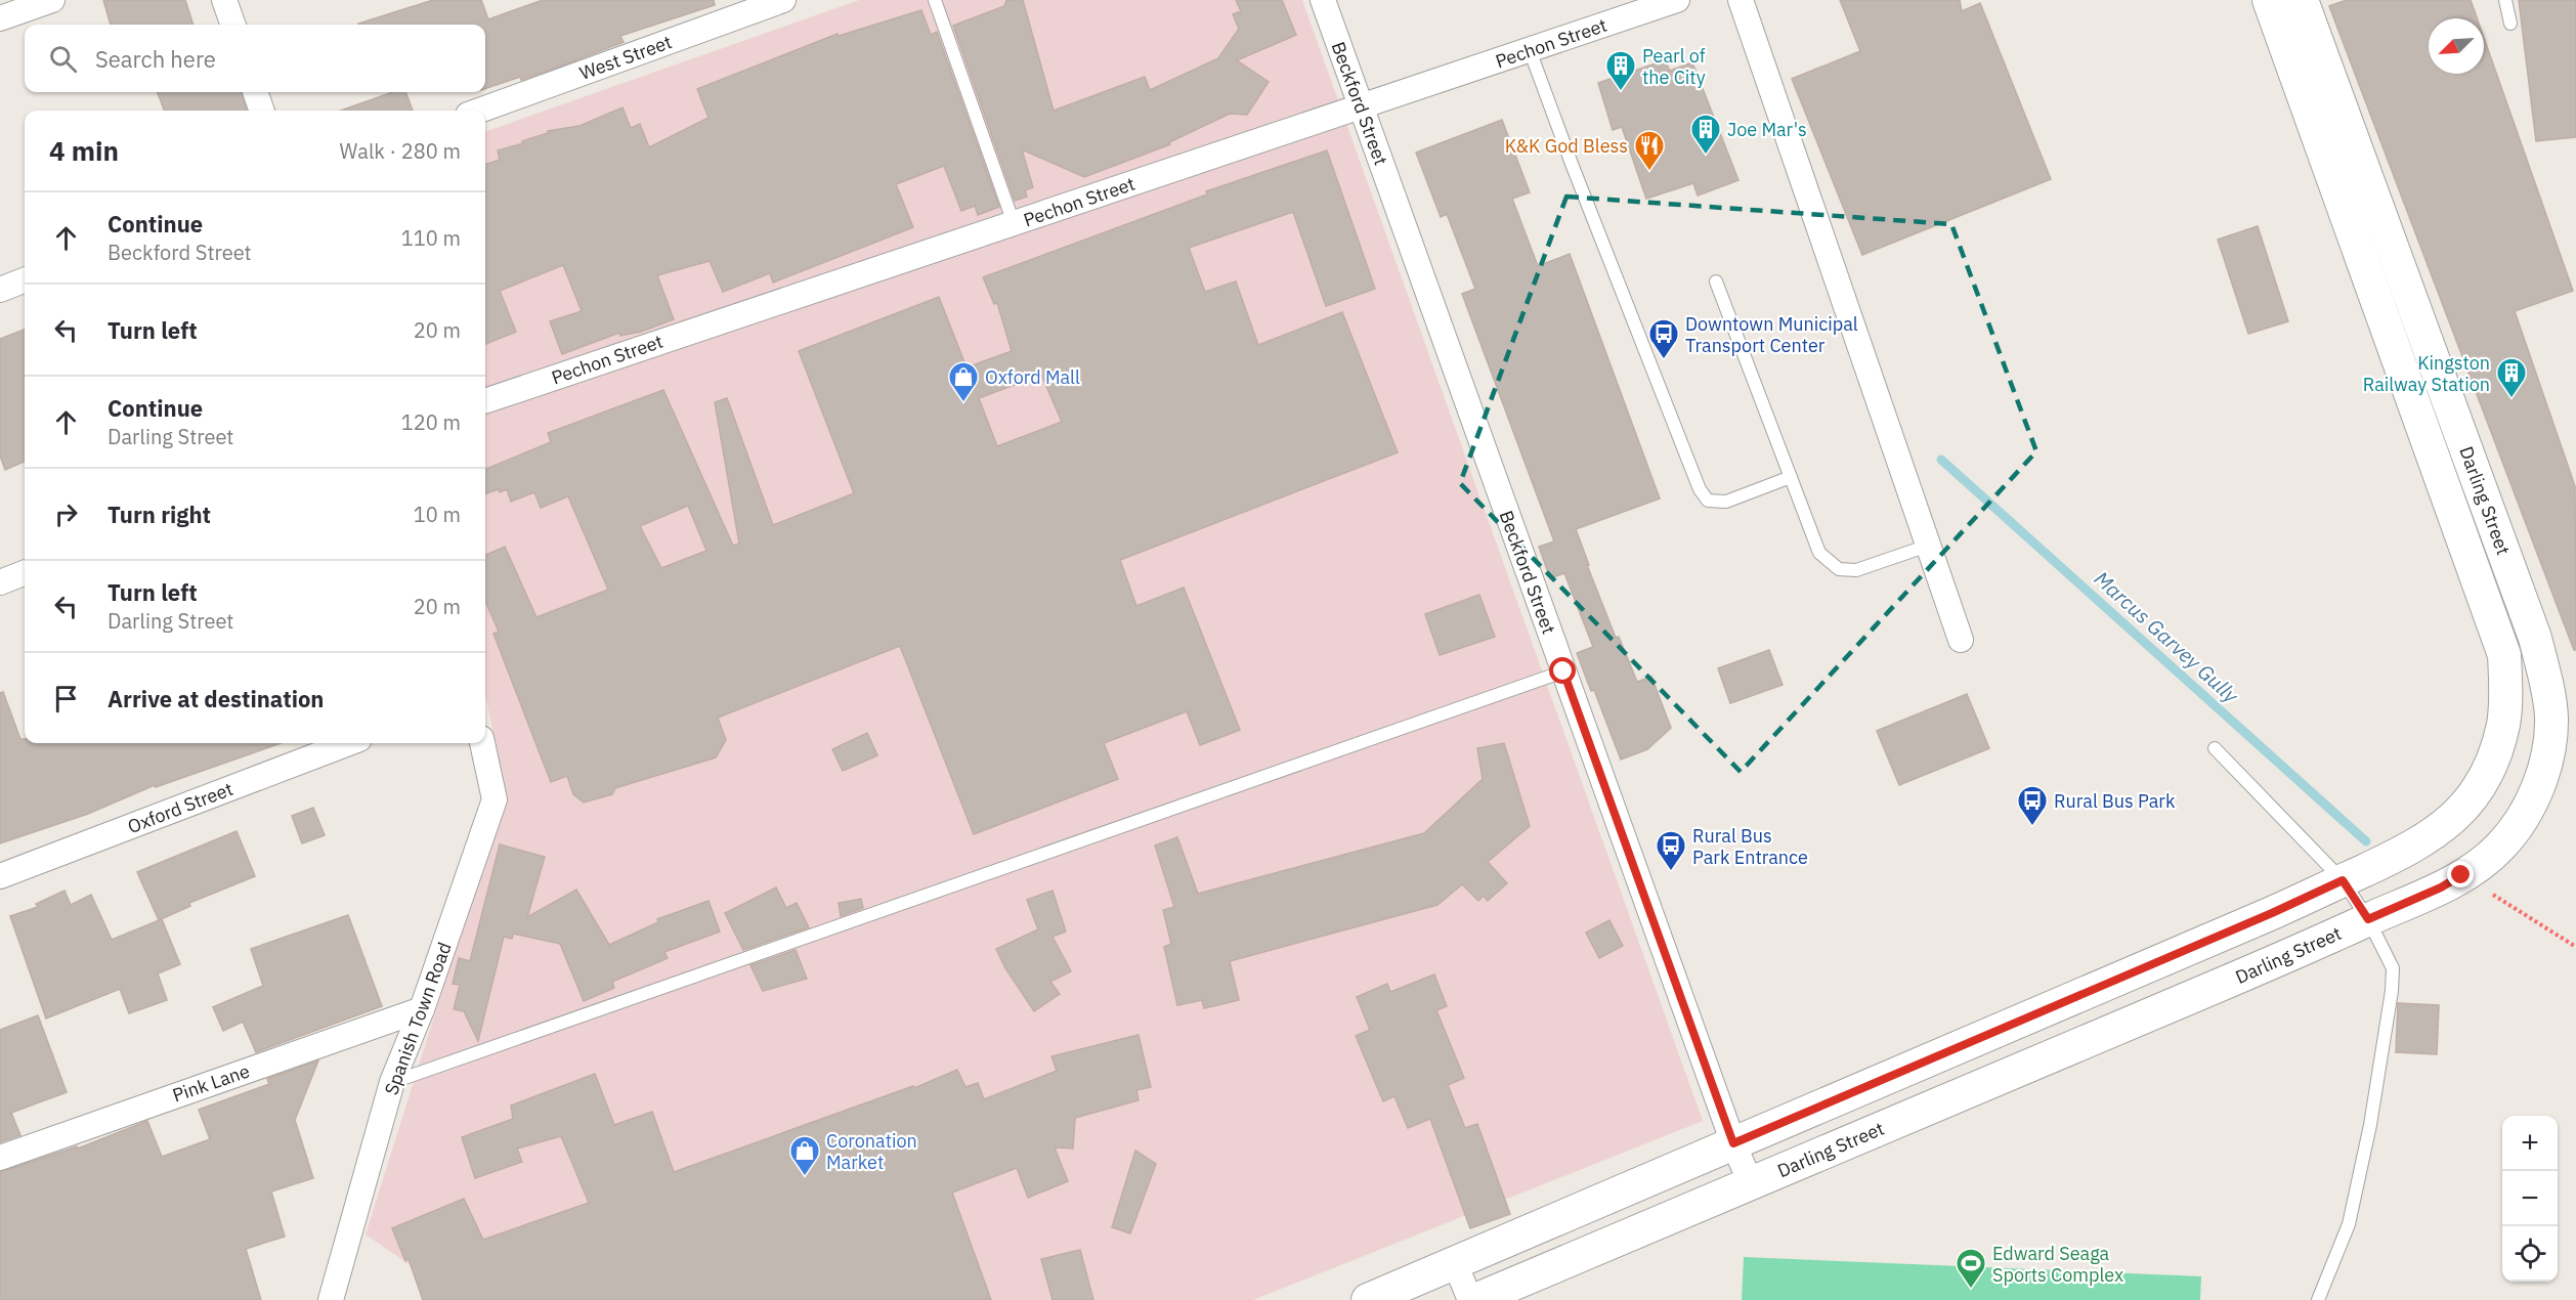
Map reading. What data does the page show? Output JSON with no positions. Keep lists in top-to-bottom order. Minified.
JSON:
{"streets":{"street":["Pechon Street","West Street","Beckford Street","Darling Street","Oxford Street","Spanish Town Road","Pink Lane"]},"crossings":[["Pechon Street","Beckford Street"],["Beckford Street","Darling Street"],["Spanish Town Road","Pink Lane"]],"water":["Marcus Garvey Gully"],"places":{"building":["Pearl of the City","Joe Mar's","Kingston Railway Station"],"restaurant":["K&K God Bless"],"bus stop":["Downtown Municipal Transport Center","Rural Bus Park","Rural Bus Park Entrance"],"shop":["Oxford Mall","Coronation Market"],"sports":["Edward Seaga Sports Complex"]},"north":"bottom left","page":{"search":"Search here","heading":["4 min","Walk · 280 m"],"list":[["Continue","Beckford Street","110 m"],["Turn left","20 m"],["Continue","Darling Street","120 m"],["Turn right","10 m"],["Turn left","Darling Street","20 m"],"Arrive at destination"],"map_buttons":["+","−"]}}
